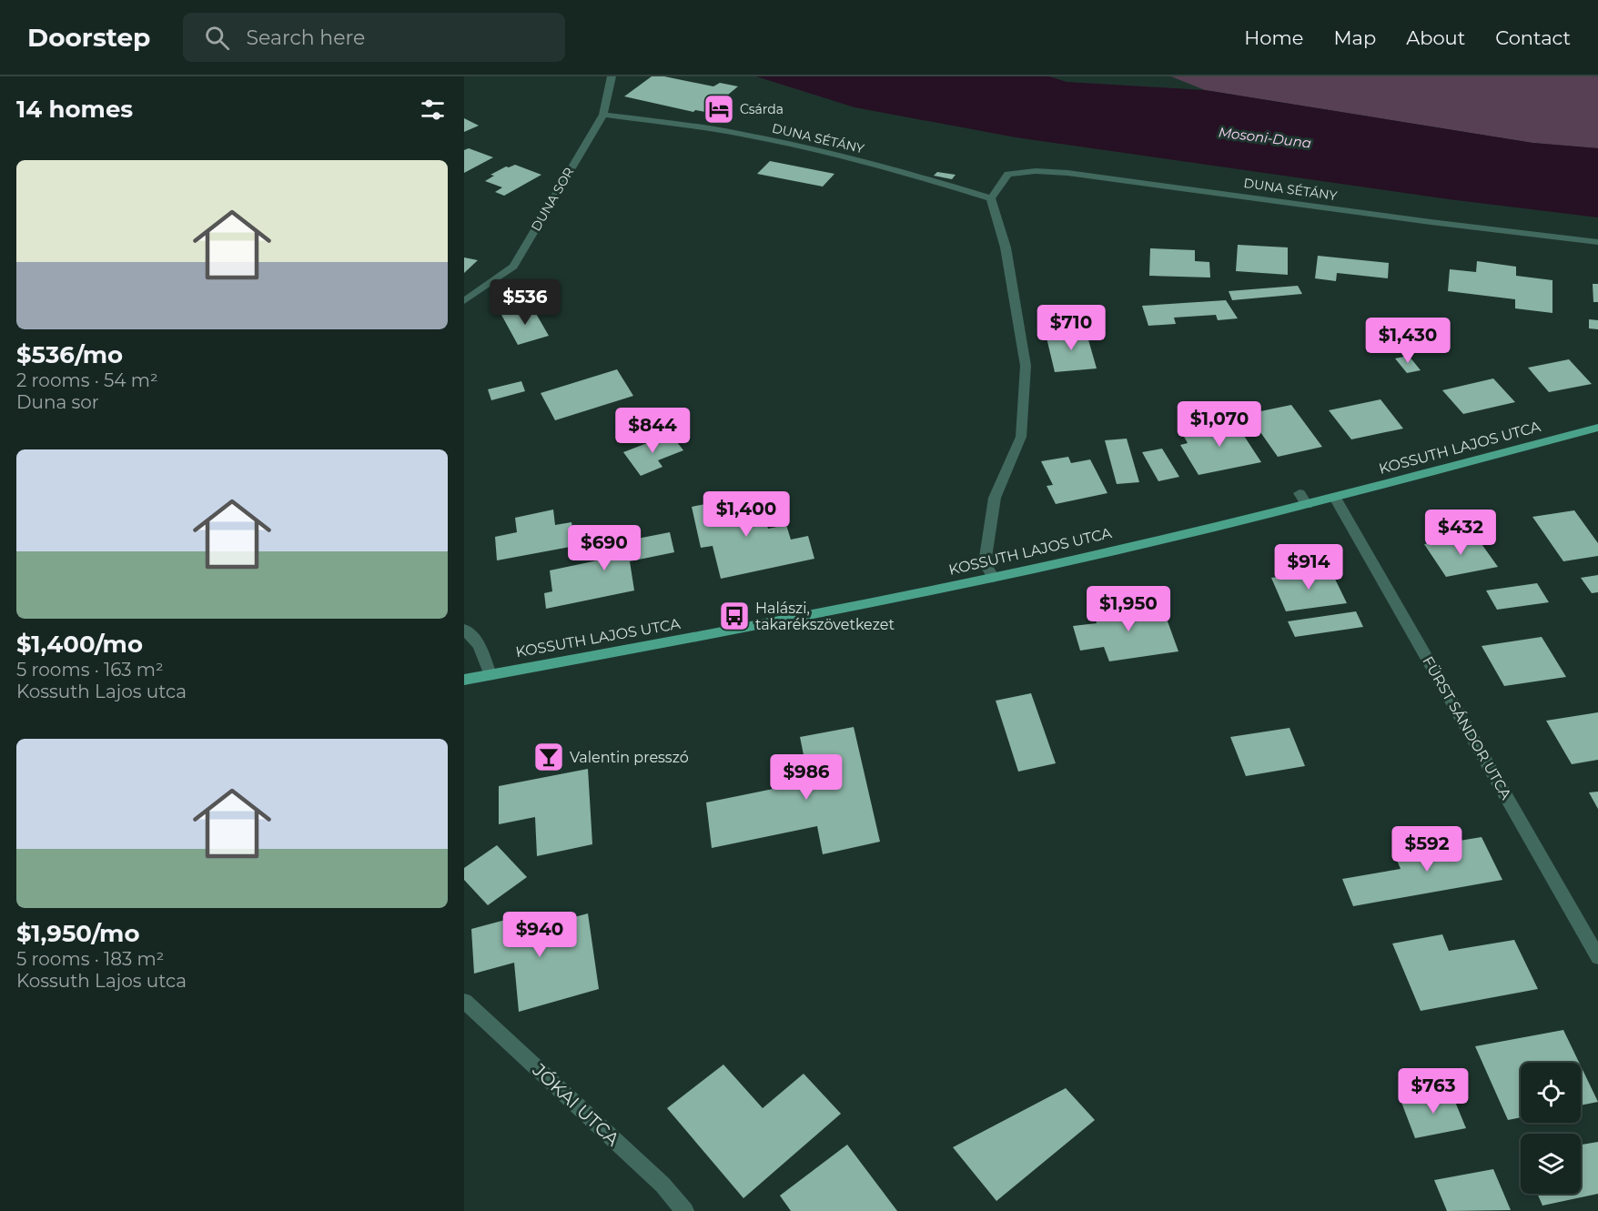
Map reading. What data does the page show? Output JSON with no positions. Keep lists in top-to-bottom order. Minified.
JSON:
{"streets":{"main road":["KOSSUTH LAJOS UTCA"],"street":["DUNA SÉTÁNY","DUNA SOR","FÜRST SÁNDOR UTCA","JÓKAI UTCA"]},"crossings":[["DUNA SÉTÁNY","DUNA SOR"],["KOSSUTH LAJOS UTCA","FÜRST SÁNDOR UTCA"]],"water":["Mosoni-Duna"],"places":{"hotel":["Csárda"],"bus stop":["Halászi, takarékszövetkezet"],"bar":["Valentin presszó"]},"page":{"header":"Doorstep","search":"Search here","nav":["Home","Map","About","Contact"],"heading":"14 homes","list":[{"name":"$536/mo","note":"2 rooms · 54 m² · Duna sor"},{"name":"$1,400/mo","note":"5 rooms · 163 m² · Kossuth Lajos utca"},{"name":"$1,950/mo","note":"5 rooms · 183 m² · Kossuth Lajos utca"}],"price":["$536","$710","$1,430","$1,070","$844","$1,400","$432","$690","$914","$1,950","$986","$592","$940","$763"]}}
